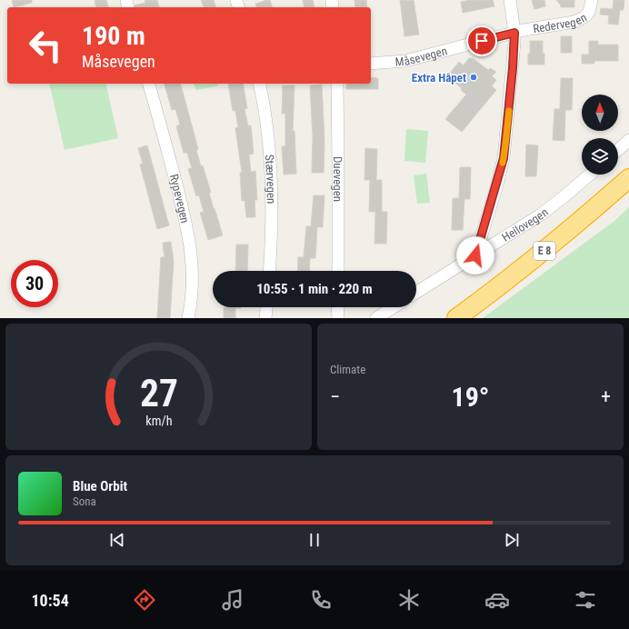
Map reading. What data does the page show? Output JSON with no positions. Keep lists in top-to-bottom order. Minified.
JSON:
{"streets":{"highway":["E 8"],"street":["Redervegen","Måsevegen","Stærvegen","Duevegen","Rypevegen","Heilovegen"]},"crossings":[["Redervegen","Måsevegen"]],"places":["Extra Håpet"],"north":"top","page":{"turn":["190 m","Måsevegen"],"limit":"30","trip":"10:55 · 1 min · 220 m","tile":"Climate","heat":["−","19°","+"],"song":["Blue Orbit","Sona"],"tabs":"10:54","gauge":["27","km/h"]}}
